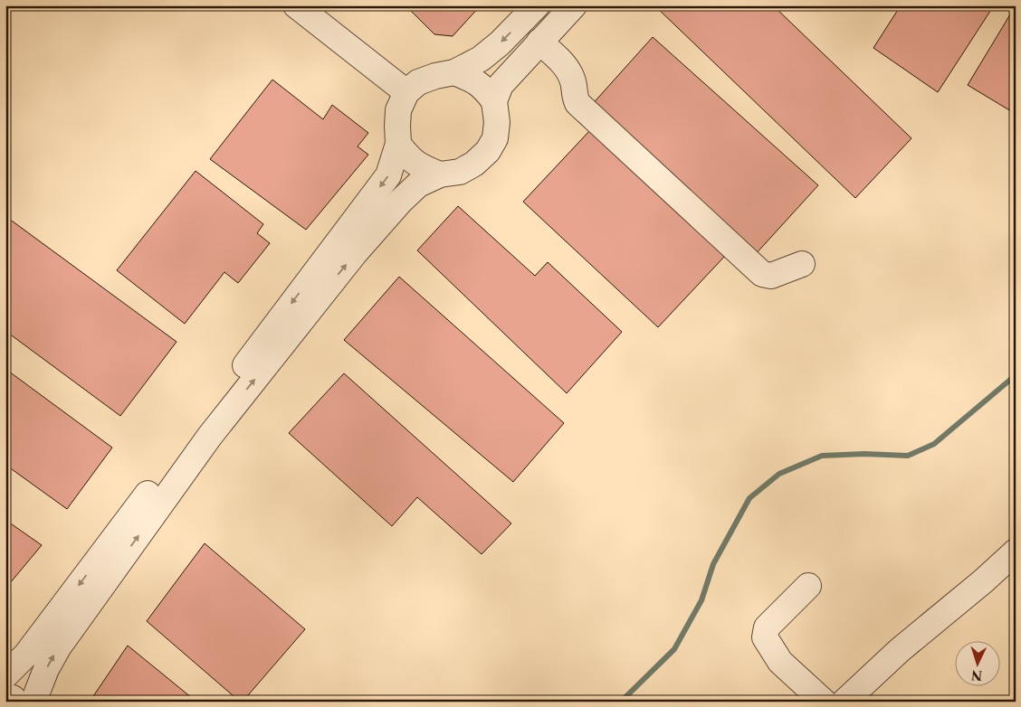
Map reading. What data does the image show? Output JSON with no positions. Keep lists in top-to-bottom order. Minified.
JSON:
{"north":"bottom"}
